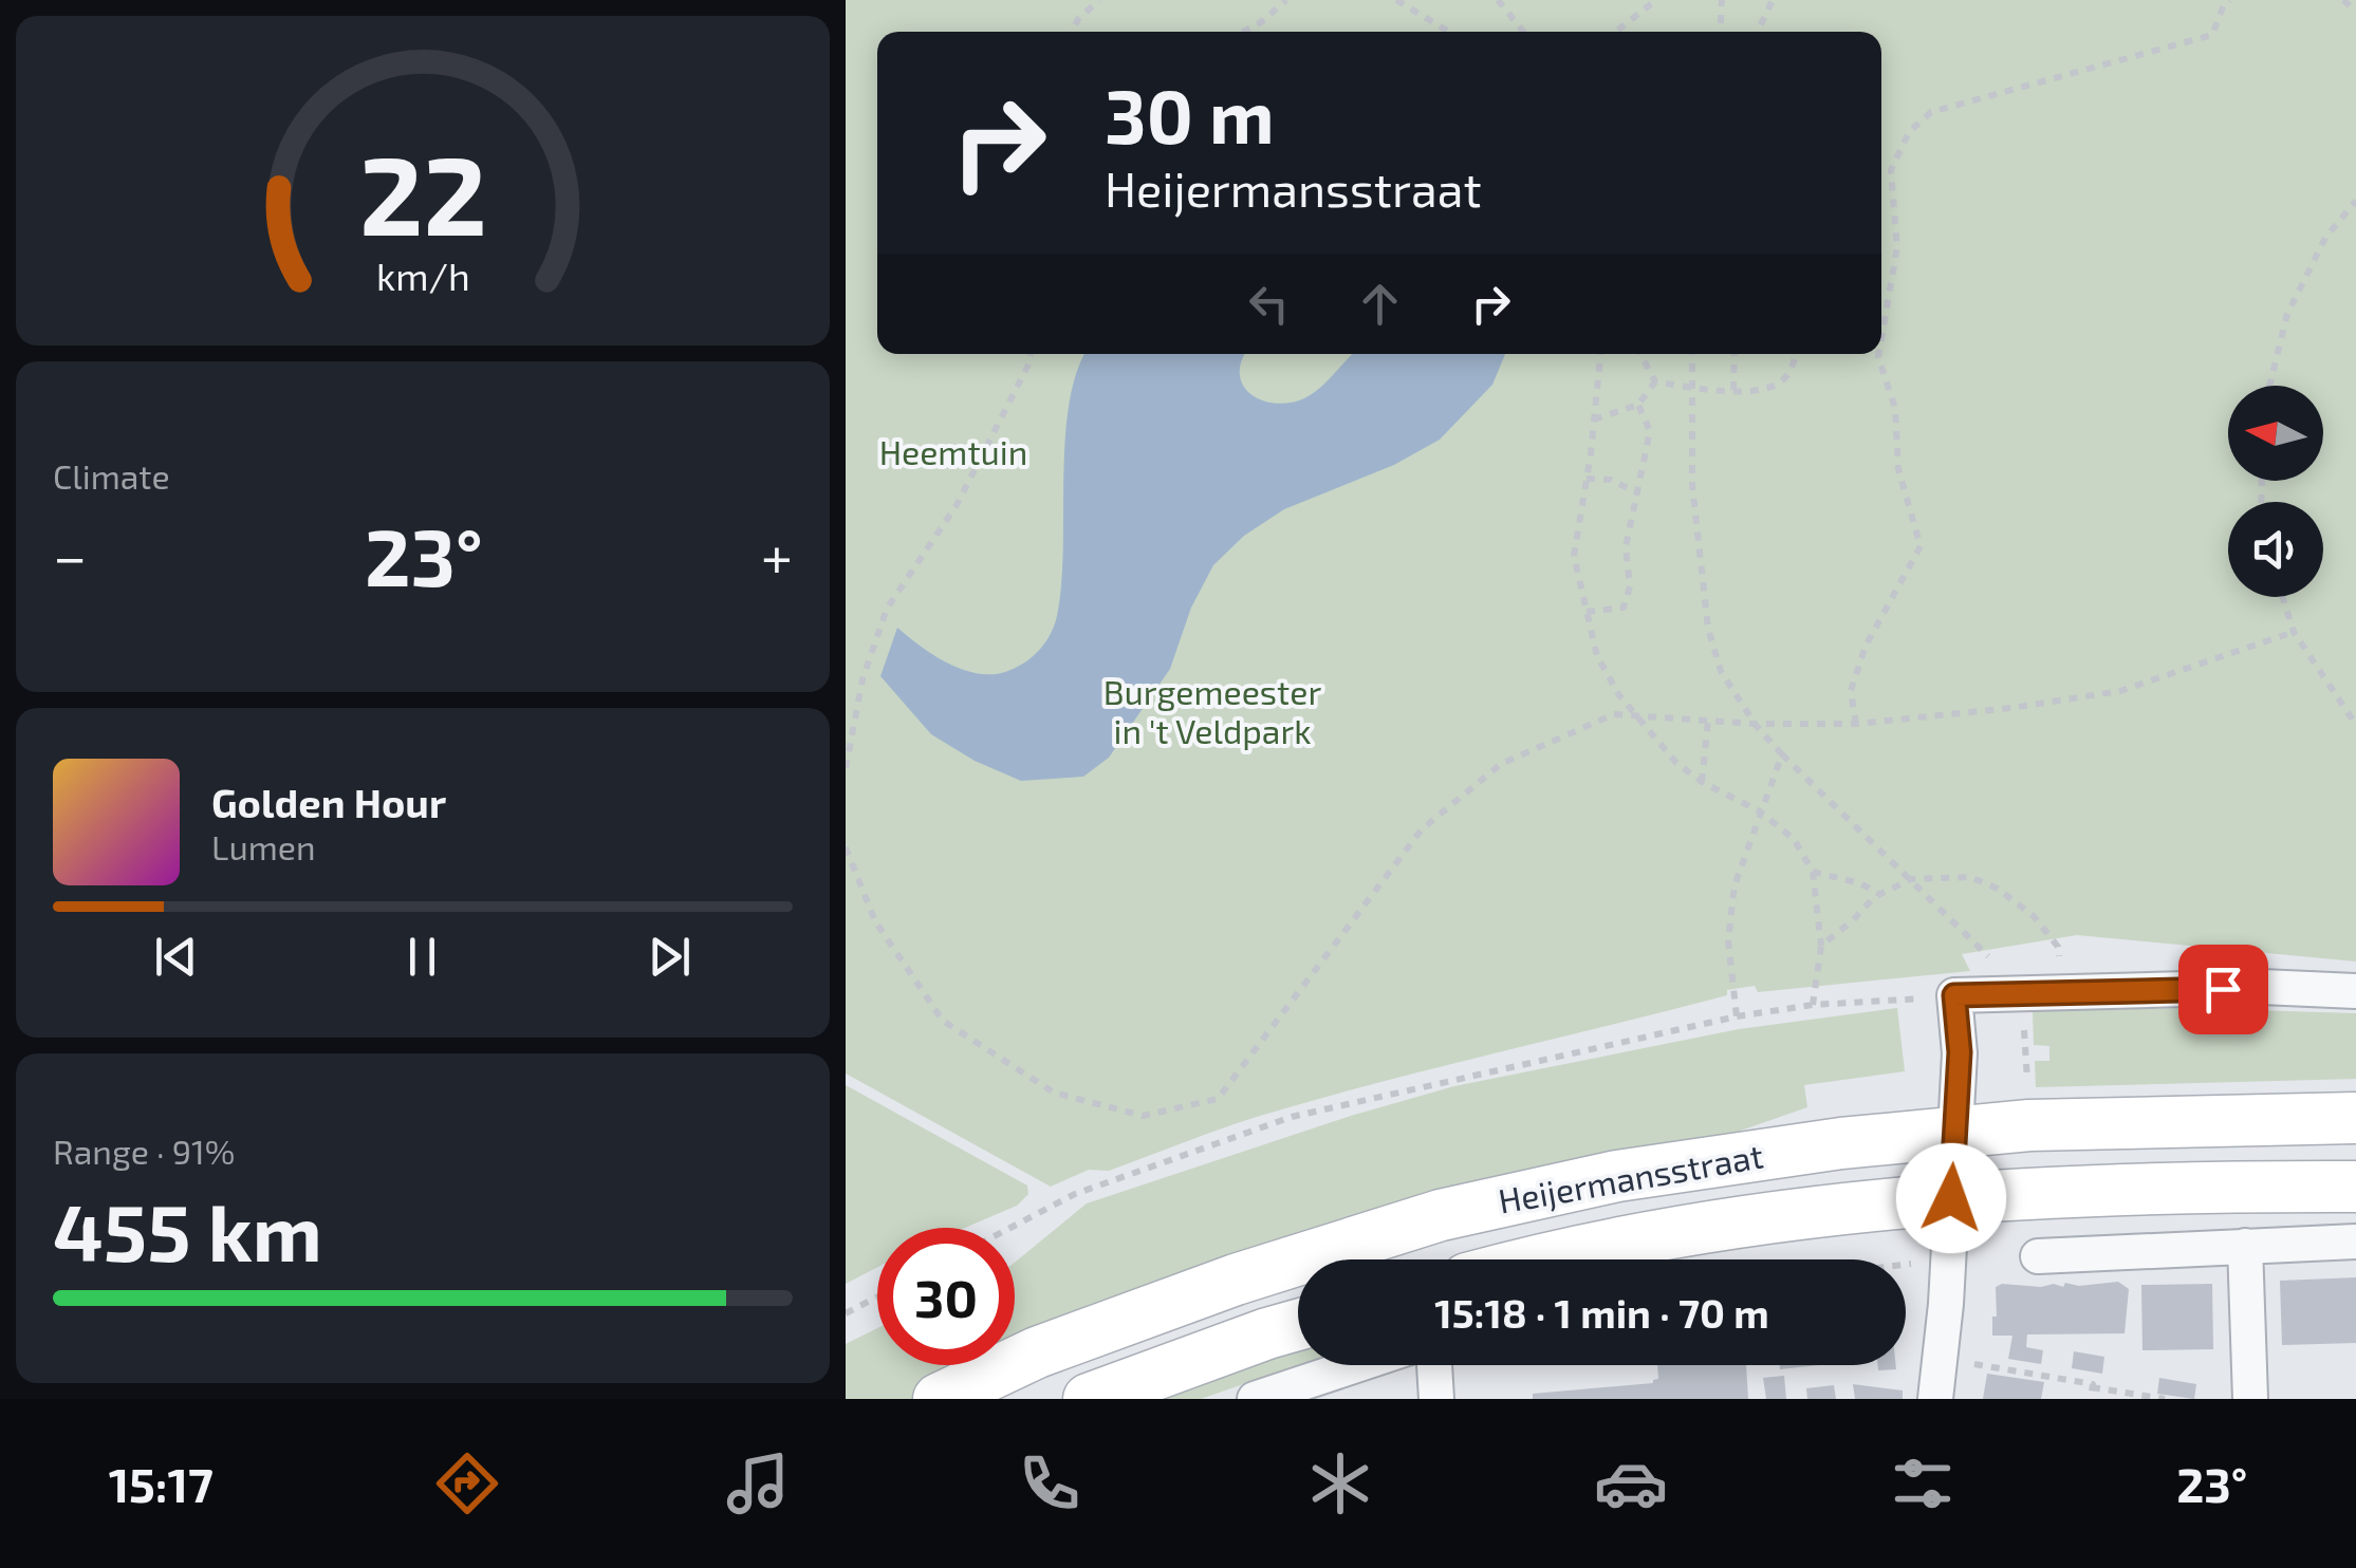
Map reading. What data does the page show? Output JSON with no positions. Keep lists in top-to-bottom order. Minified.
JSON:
{"streets":{"main road":["Heijermansstraat"]},"parks":["Heemtuin","Burgemeester in 't Veldpark"],"north":"left","page":{"turn":["30 m","Heijermansstraat"],"tile":["Climate",["Range · 91%","455 km"]],"heat":["−","23°","+"],"song":["Golden Hour","Lumen"],"limit":"30","trip":"15:18 · 1 min · 70 m","tabs":["15:17","23°"],"gauge":["22","km/h"]}}
